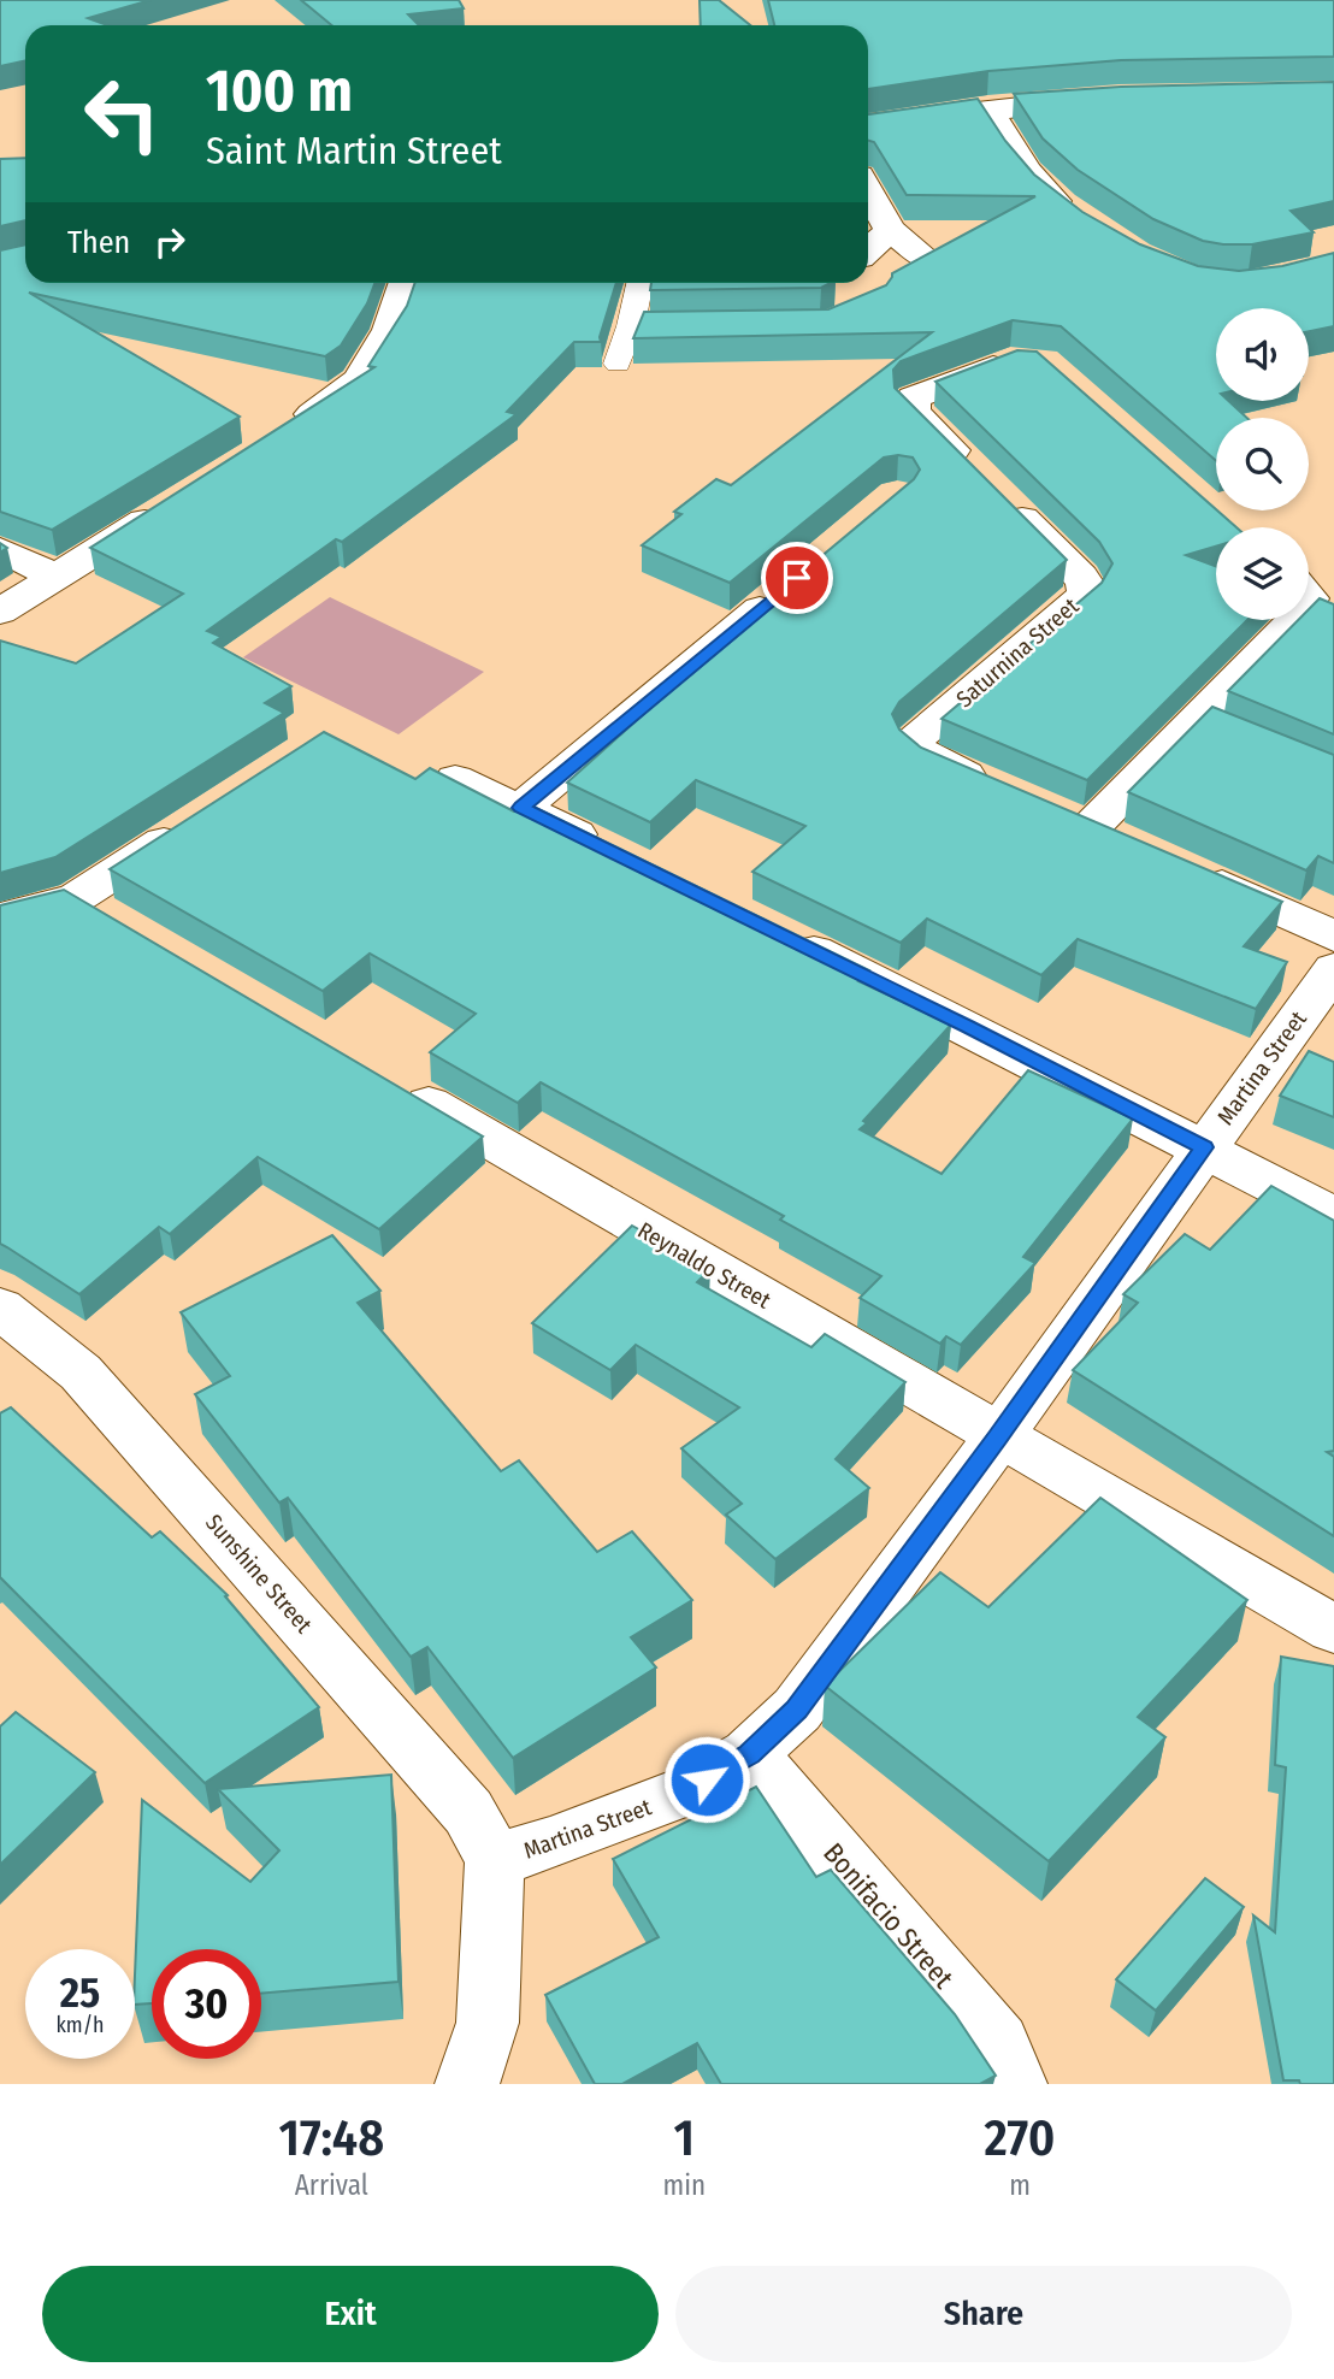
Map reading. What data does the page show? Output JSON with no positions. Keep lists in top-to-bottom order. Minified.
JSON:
{"streets":{"street":["Saturnina Street","Martina Street","Reynaldo Street","Sunshine Street","Bonifacio Street"]},"crossings":[["Martina Street","Reynaldo Street"],["Martina Street","Sunshine Street"],["Martina Street","Bonifacio Street"]],"page":{"turn":["100 m","Saint Martin Street"],"then":"Then","speed":"25 km/h","limit":"30","eta":["17:48","Arrival","1","min","270","m"],"buttons":["Exit","Share"]}}
